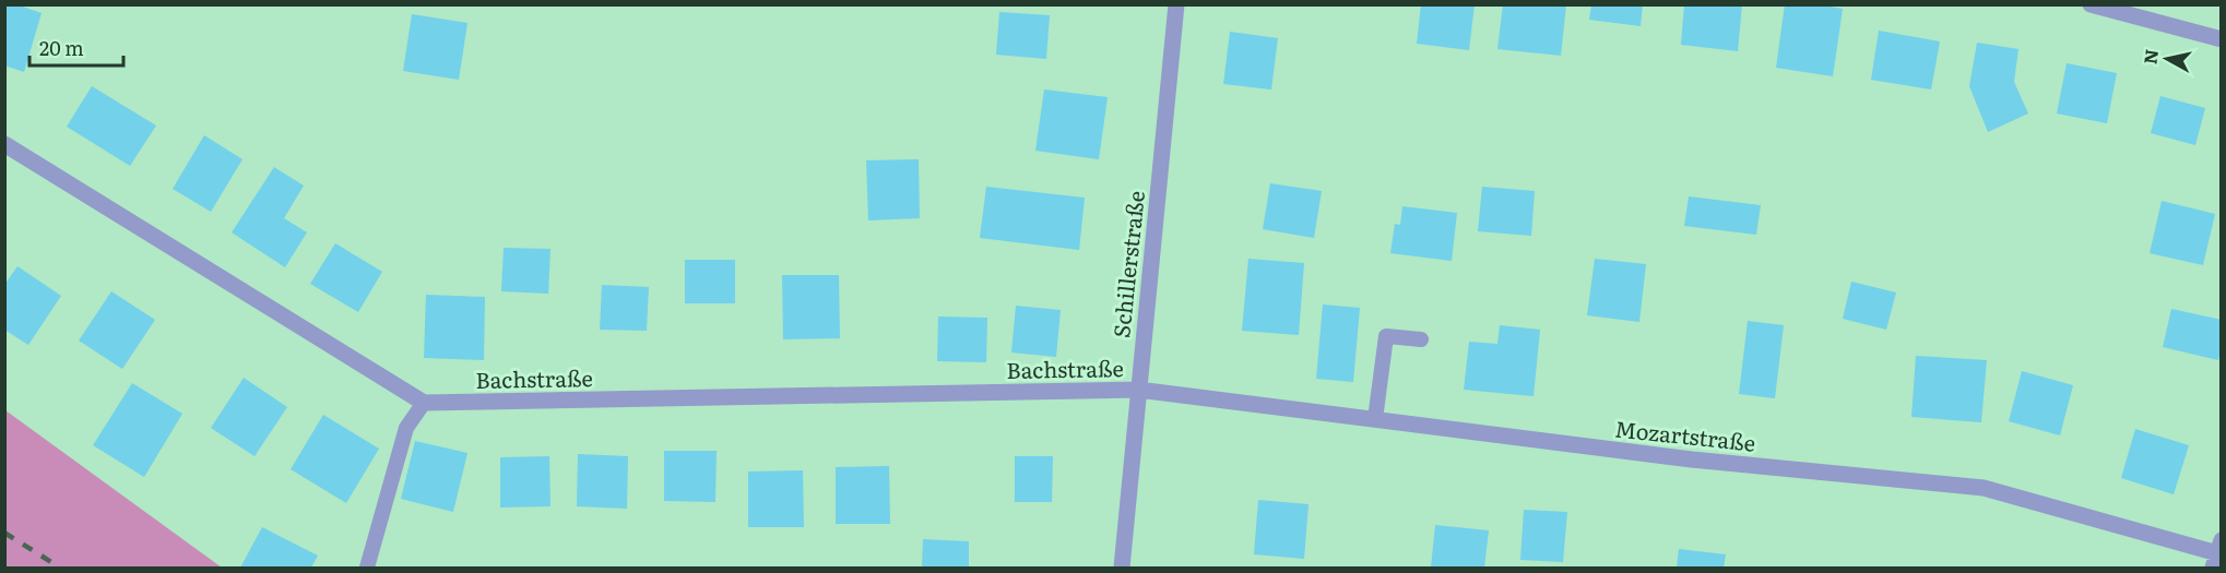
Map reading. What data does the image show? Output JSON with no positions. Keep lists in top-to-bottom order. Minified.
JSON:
{"streets":{"street":["Schillerstraße","Bachstraße","Mozartstraße"]},"crossings":[["Schillerstraße","Bachstraße"],["Schillerstraße","Mozartstraße"],["Bachstraße","Mozartstraße"]],"scale_bar":"20 m","north":"left"}
